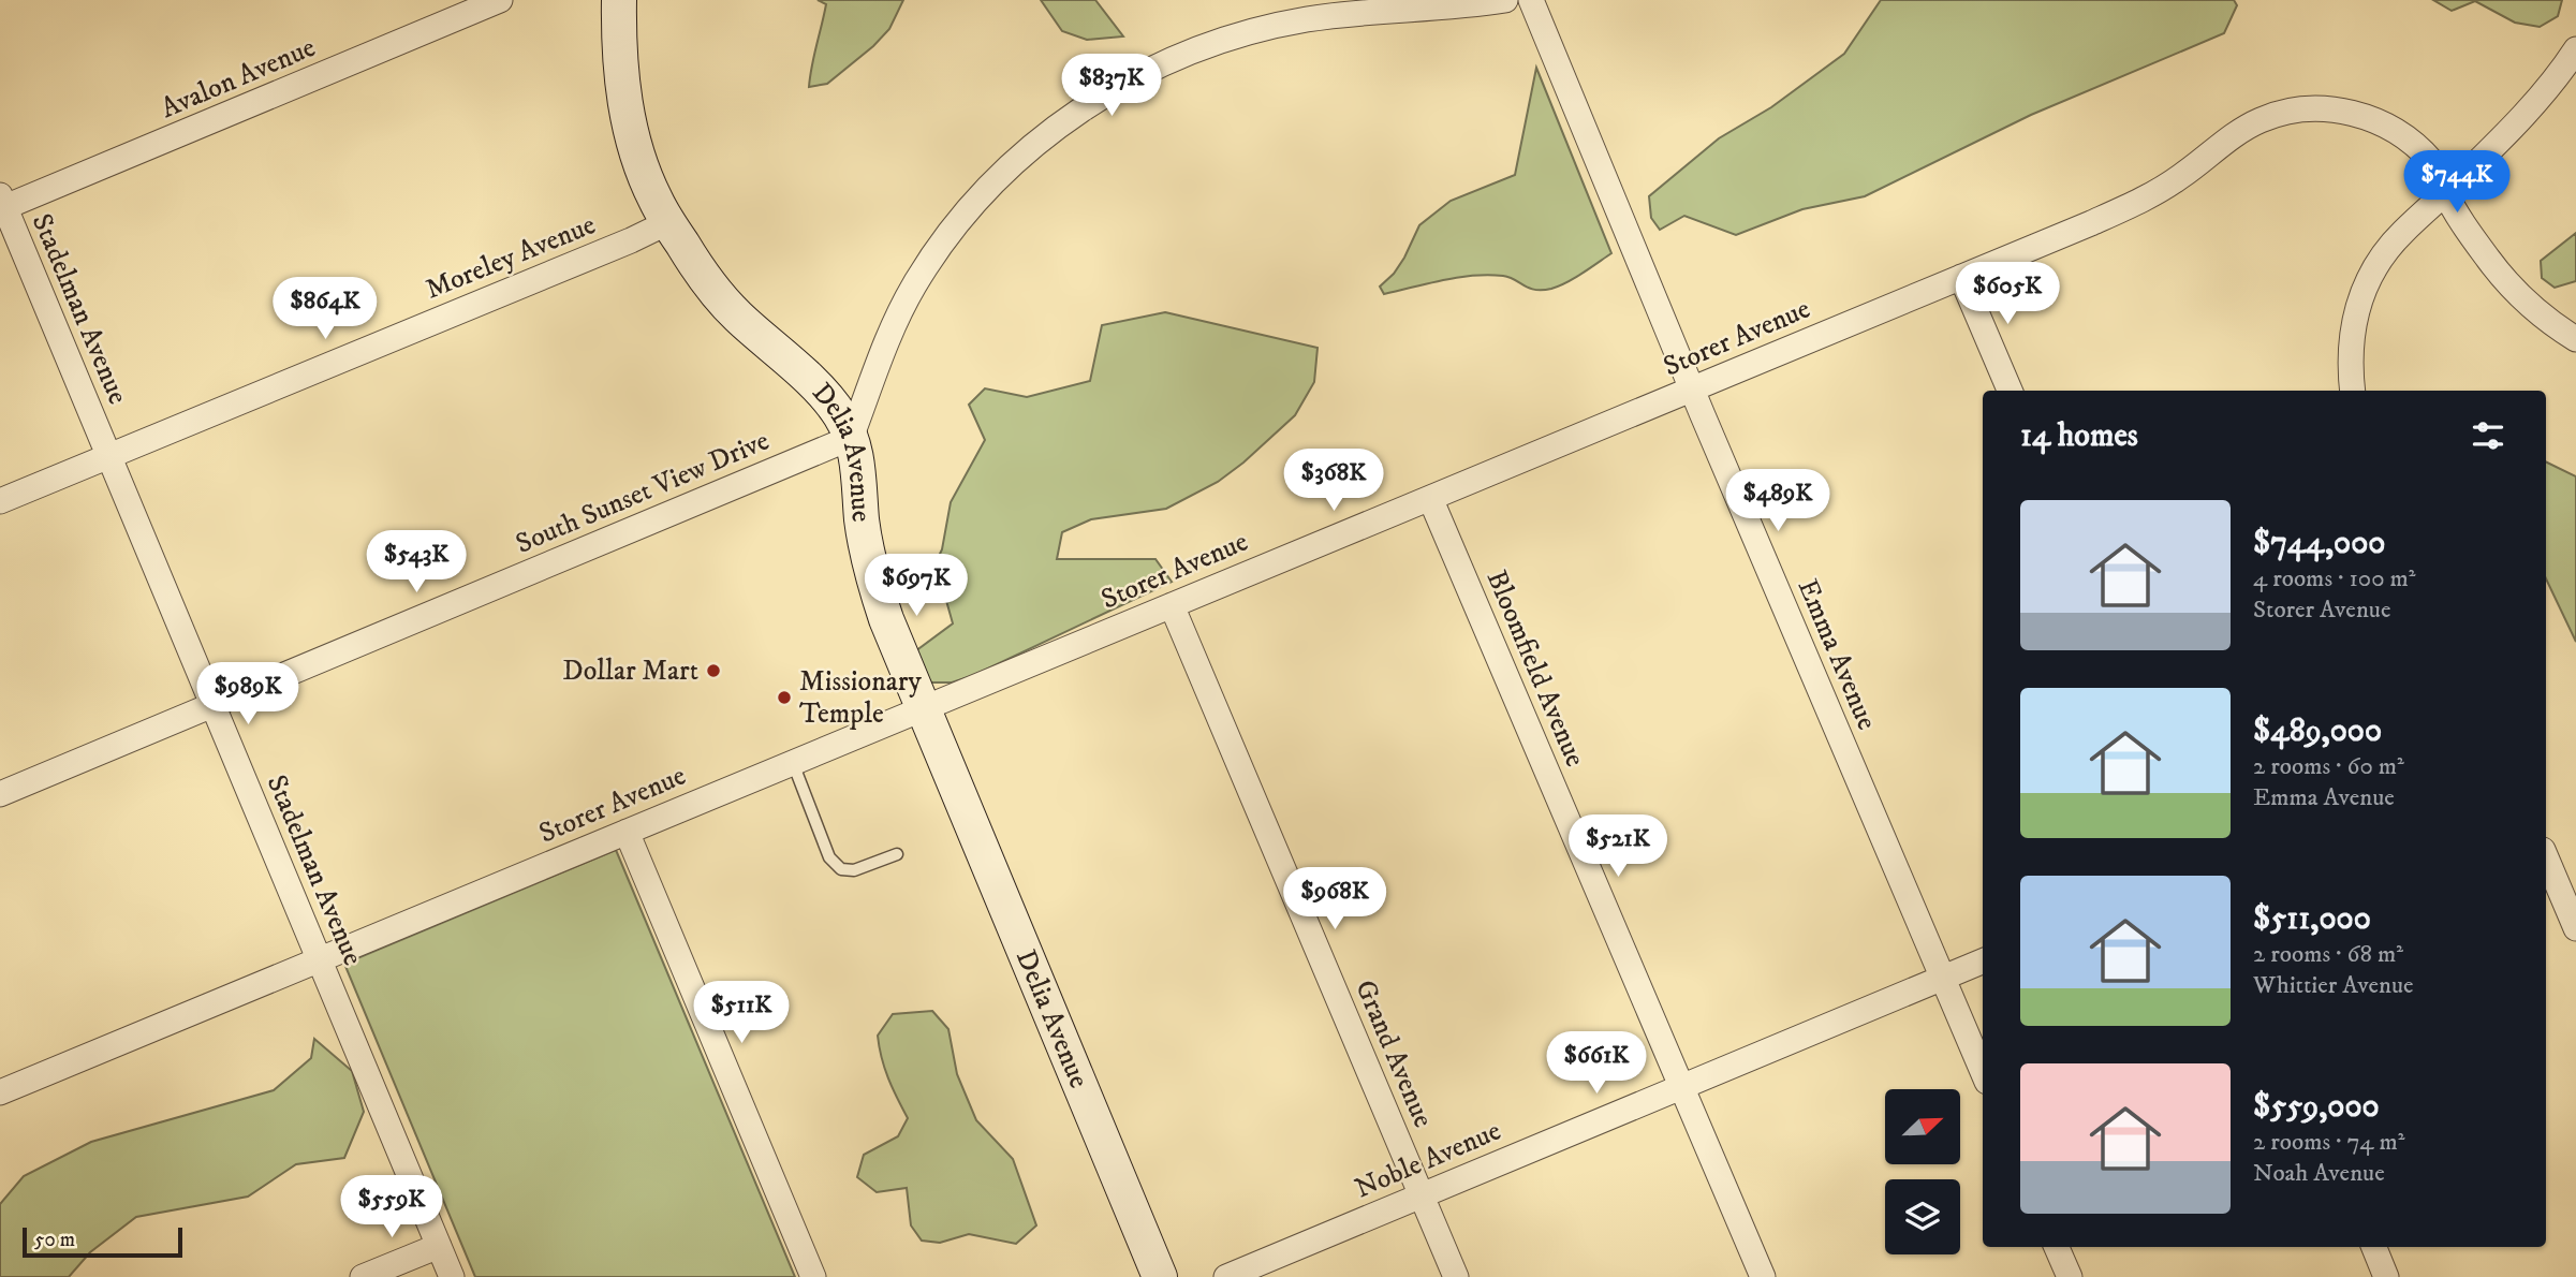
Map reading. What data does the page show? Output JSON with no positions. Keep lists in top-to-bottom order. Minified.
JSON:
{"streets":{"street":["Avalon Avenue","Moreley Avenue","Stadelman Avenue","Storer Avenue","Delia Avenue","South Sunset View Drive","Emma Avenue","Bloomfield Avenue","Grand Avenue","Noble Avenue"]},"crossings":[["Avalon Avenue","Stadelman Avenue"],["Moreley Avenue","Stadelman Avenue"],["Moreley Avenue","Delia Avenue"],["Stadelman Avenue","Storer Avenue"],["Stadelman Avenue","South Sunset View Drive"],["Storer Avenue","Delia Avenue"],["Storer Avenue","Emma Avenue"],["Storer Avenue","Bloomfield Avenue"],["Storer Avenue","Grand Avenue"],["Delia Avenue","South Sunset View Drive"],["Emma Avenue","Noble Avenue"],["Bloomfield Avenue","Noble Avenue"],["Grand Avenue","Noble Avenue"]],"places":["Dollar Mart","Missionary Temple"],"scale_bar":"50 m","north":"top right","page":{"price":["$837K","$744K","$605K","$864K","$368K","$489K","$543K","$697K","$989K","$521K","$968K","$511K","$661K","$559K"],"heading":"14 homes","list":[{"name":"$744,000","note":"4 rooms · 100 m² · Storer Avenue"},{"name":"$489,000","note":"2 rooms · 60 m² · Emma Avenue"},{"name":"$511,000","note":"2 rooms · 68 m² · Whittier Avenue"},{"name":"$559,000","note":"2 rooms · 74 m² · Noah Avenue"}],"scale":"50 m"}}
